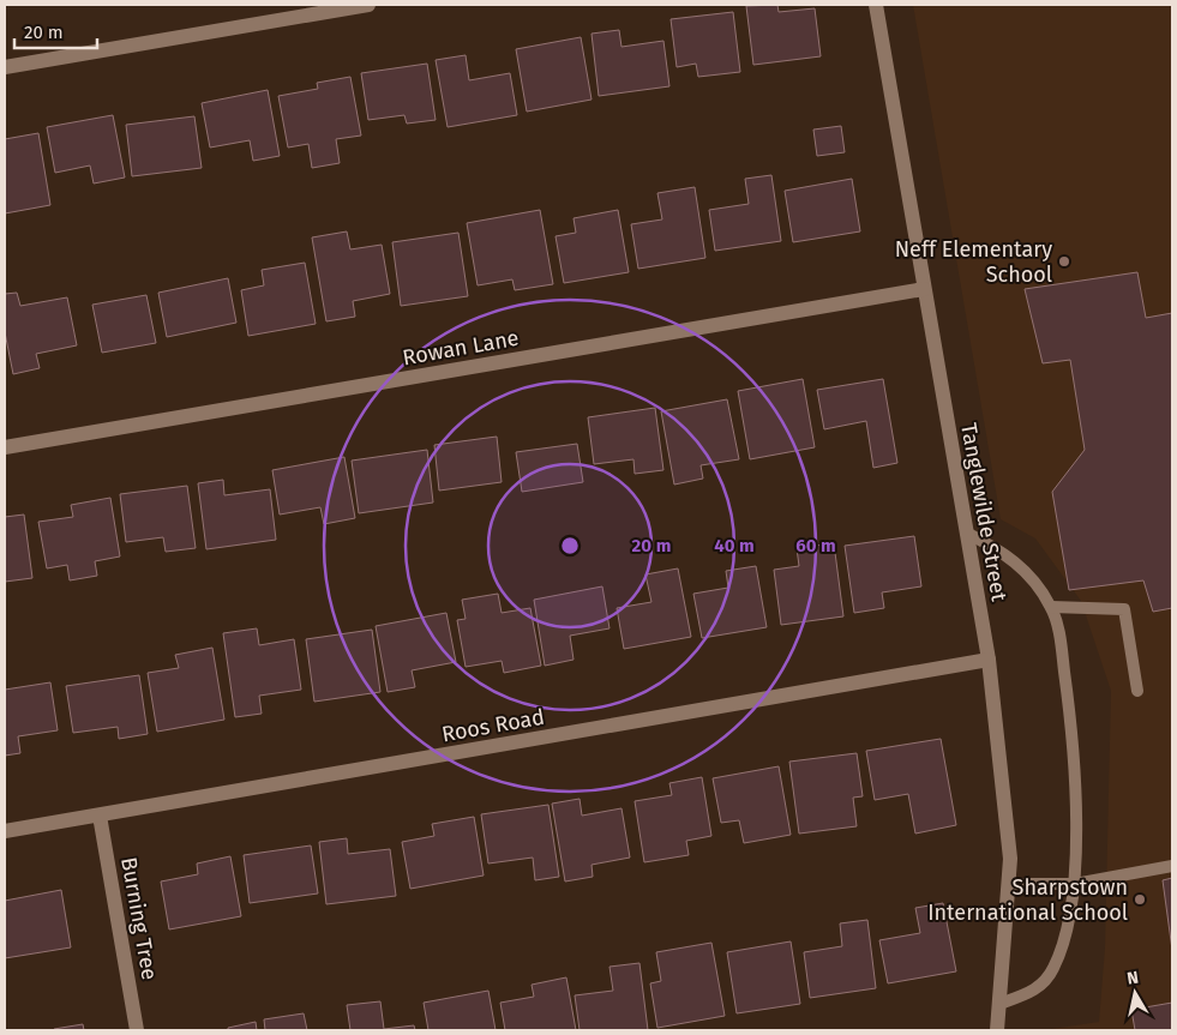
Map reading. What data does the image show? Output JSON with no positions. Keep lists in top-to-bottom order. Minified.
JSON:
{"streets":{"street":["Rowan Lane","Tanglewilde Street","Roos Road","Burning Tree"]},"crossings":[["Rowan Lane","Tanglewilde Street"],["Tanglewilde Street","Roos Road"],["Roos Road","Burning Tree"]],"places":["Neff Elementary School","Sharpstown International School"],"scale_bar":"20 m","north":"top","rings":["20 m","40 m","60 m"]}
